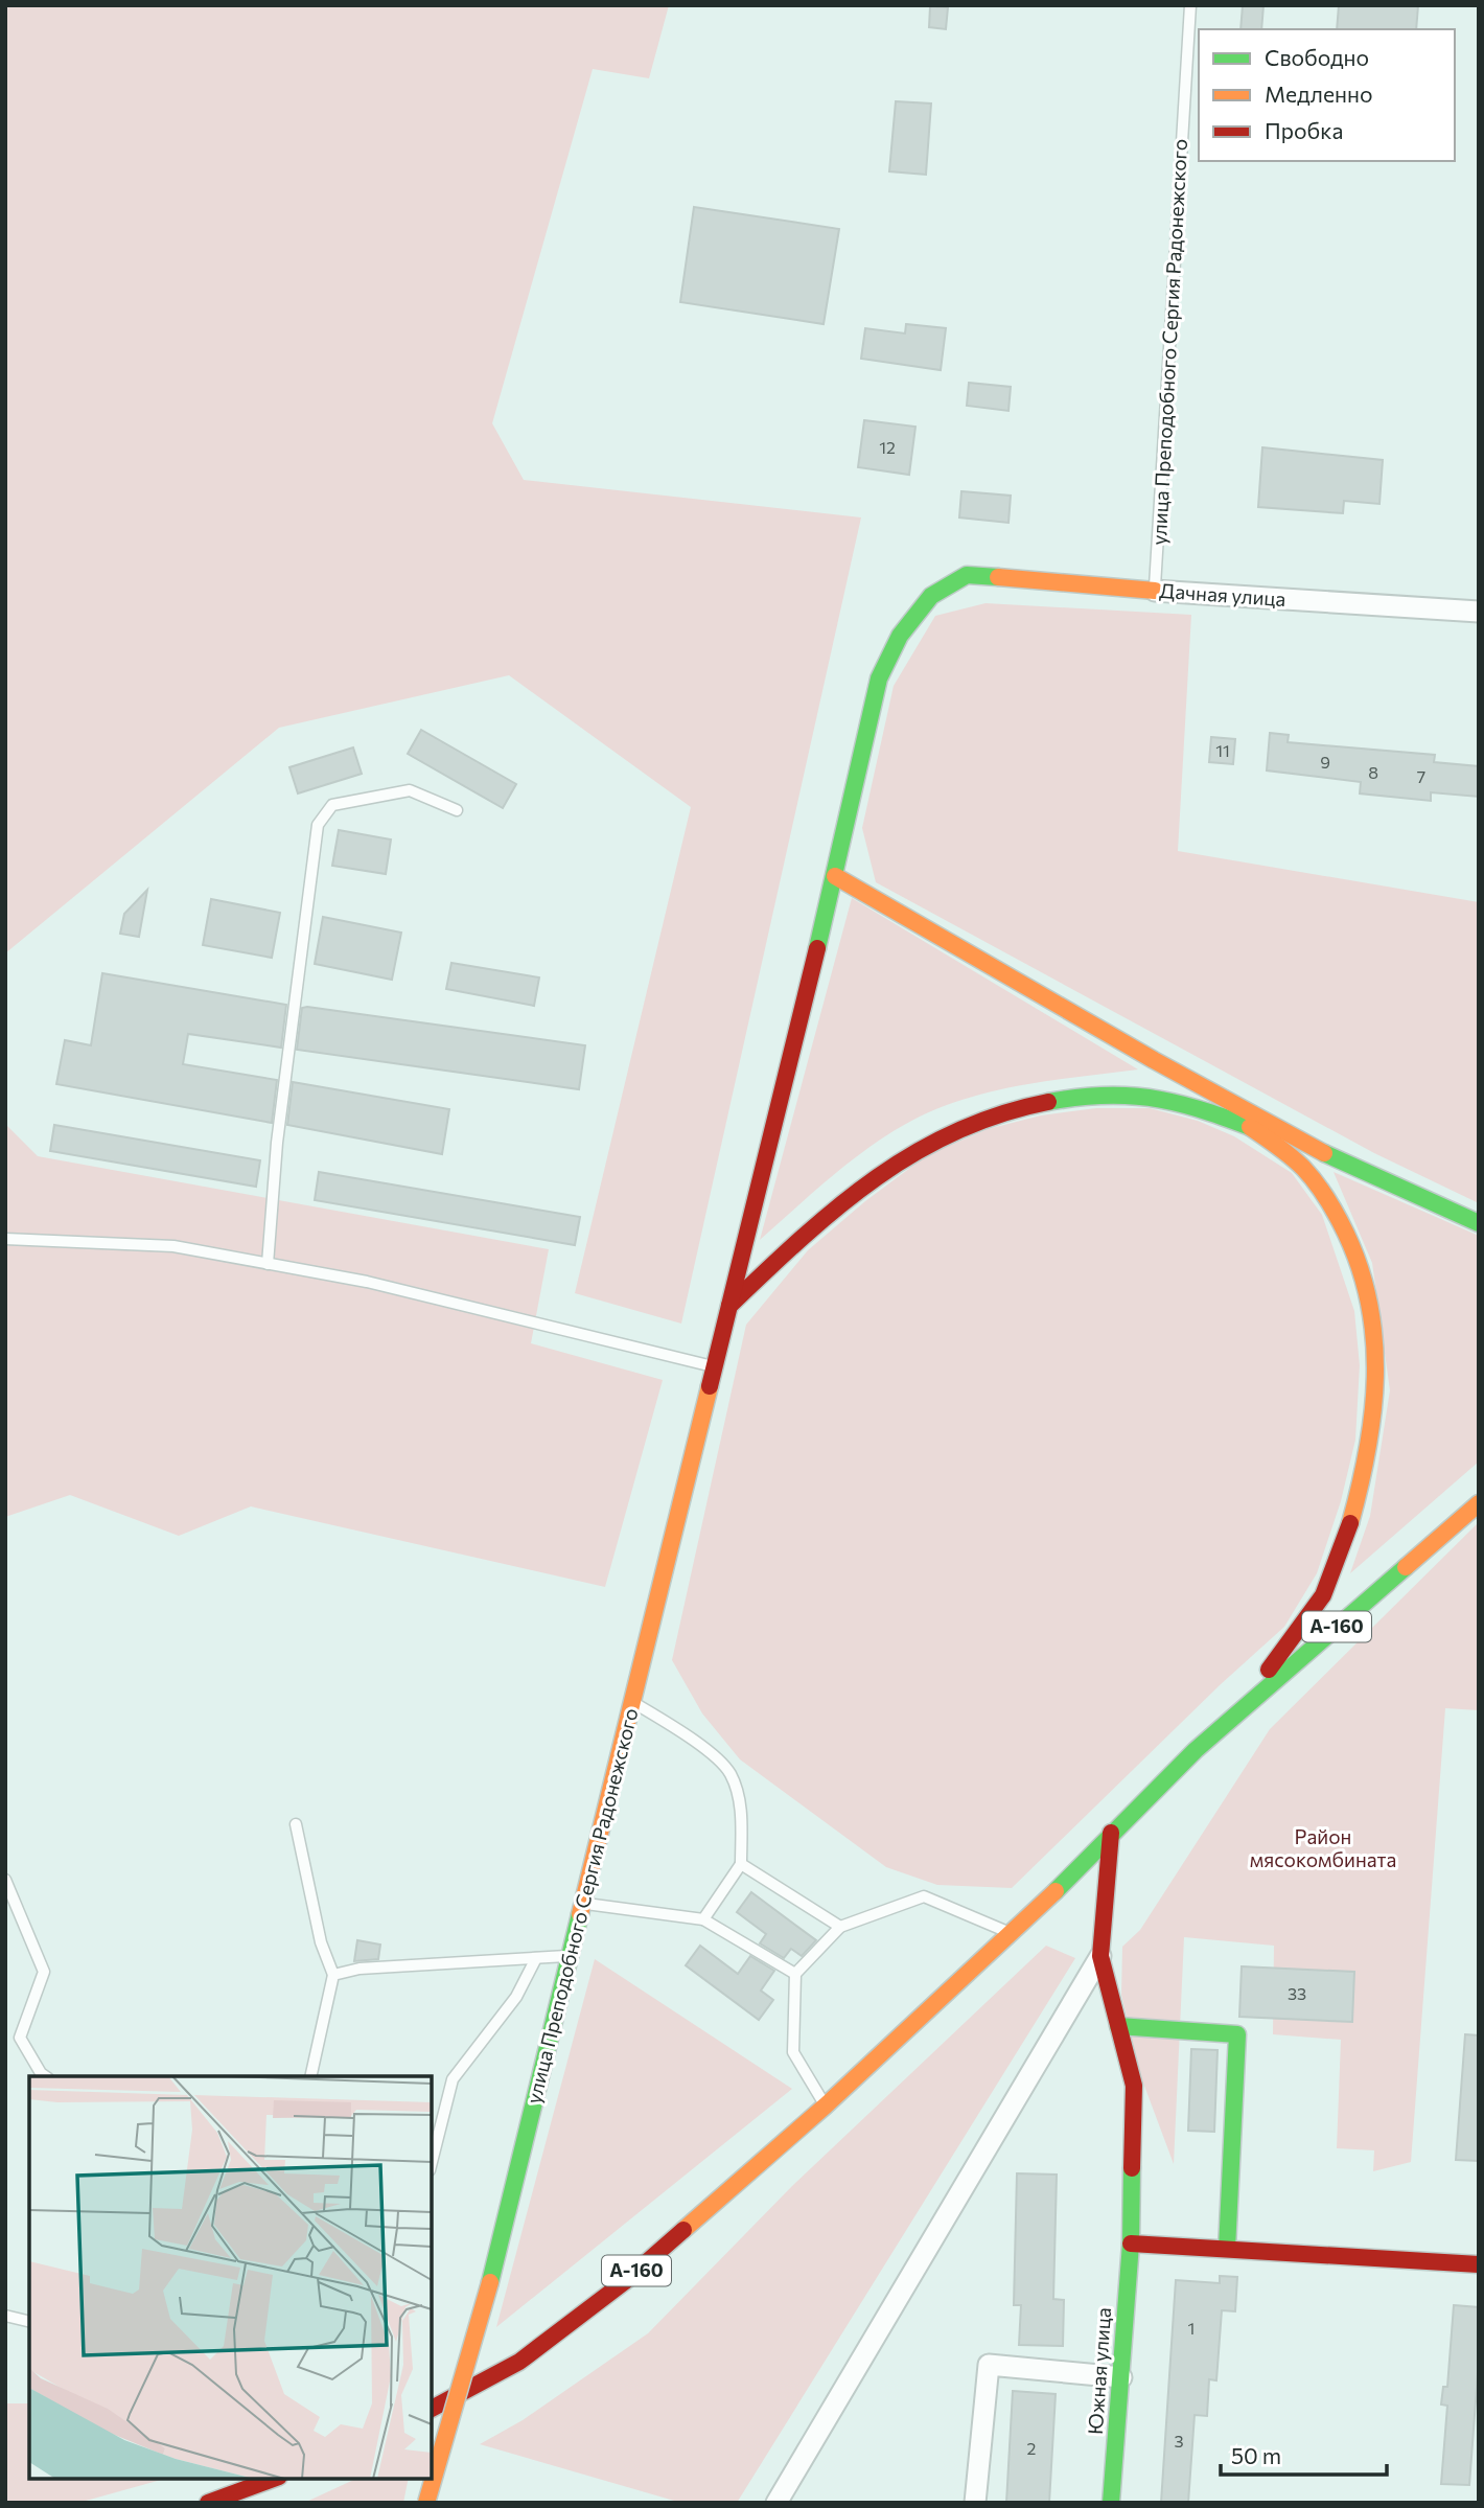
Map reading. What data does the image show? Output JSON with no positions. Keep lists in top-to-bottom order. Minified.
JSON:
{"streets":{"main road":["улица Преподобного Сергия Радонежского","Дачная улица","А-160","Южная улица"]},"crossings":[["улица Преподобного Сергия Радонежского","Дачная улица"],["А-160","Южная улица"]],"parks":["Район мясокомбината"],"house_numbers":["12","11","9","8","7","33","1","3","2"],"legend":["Свободно","Медленно","Пробка"],"scale_bar":"50 m"}
